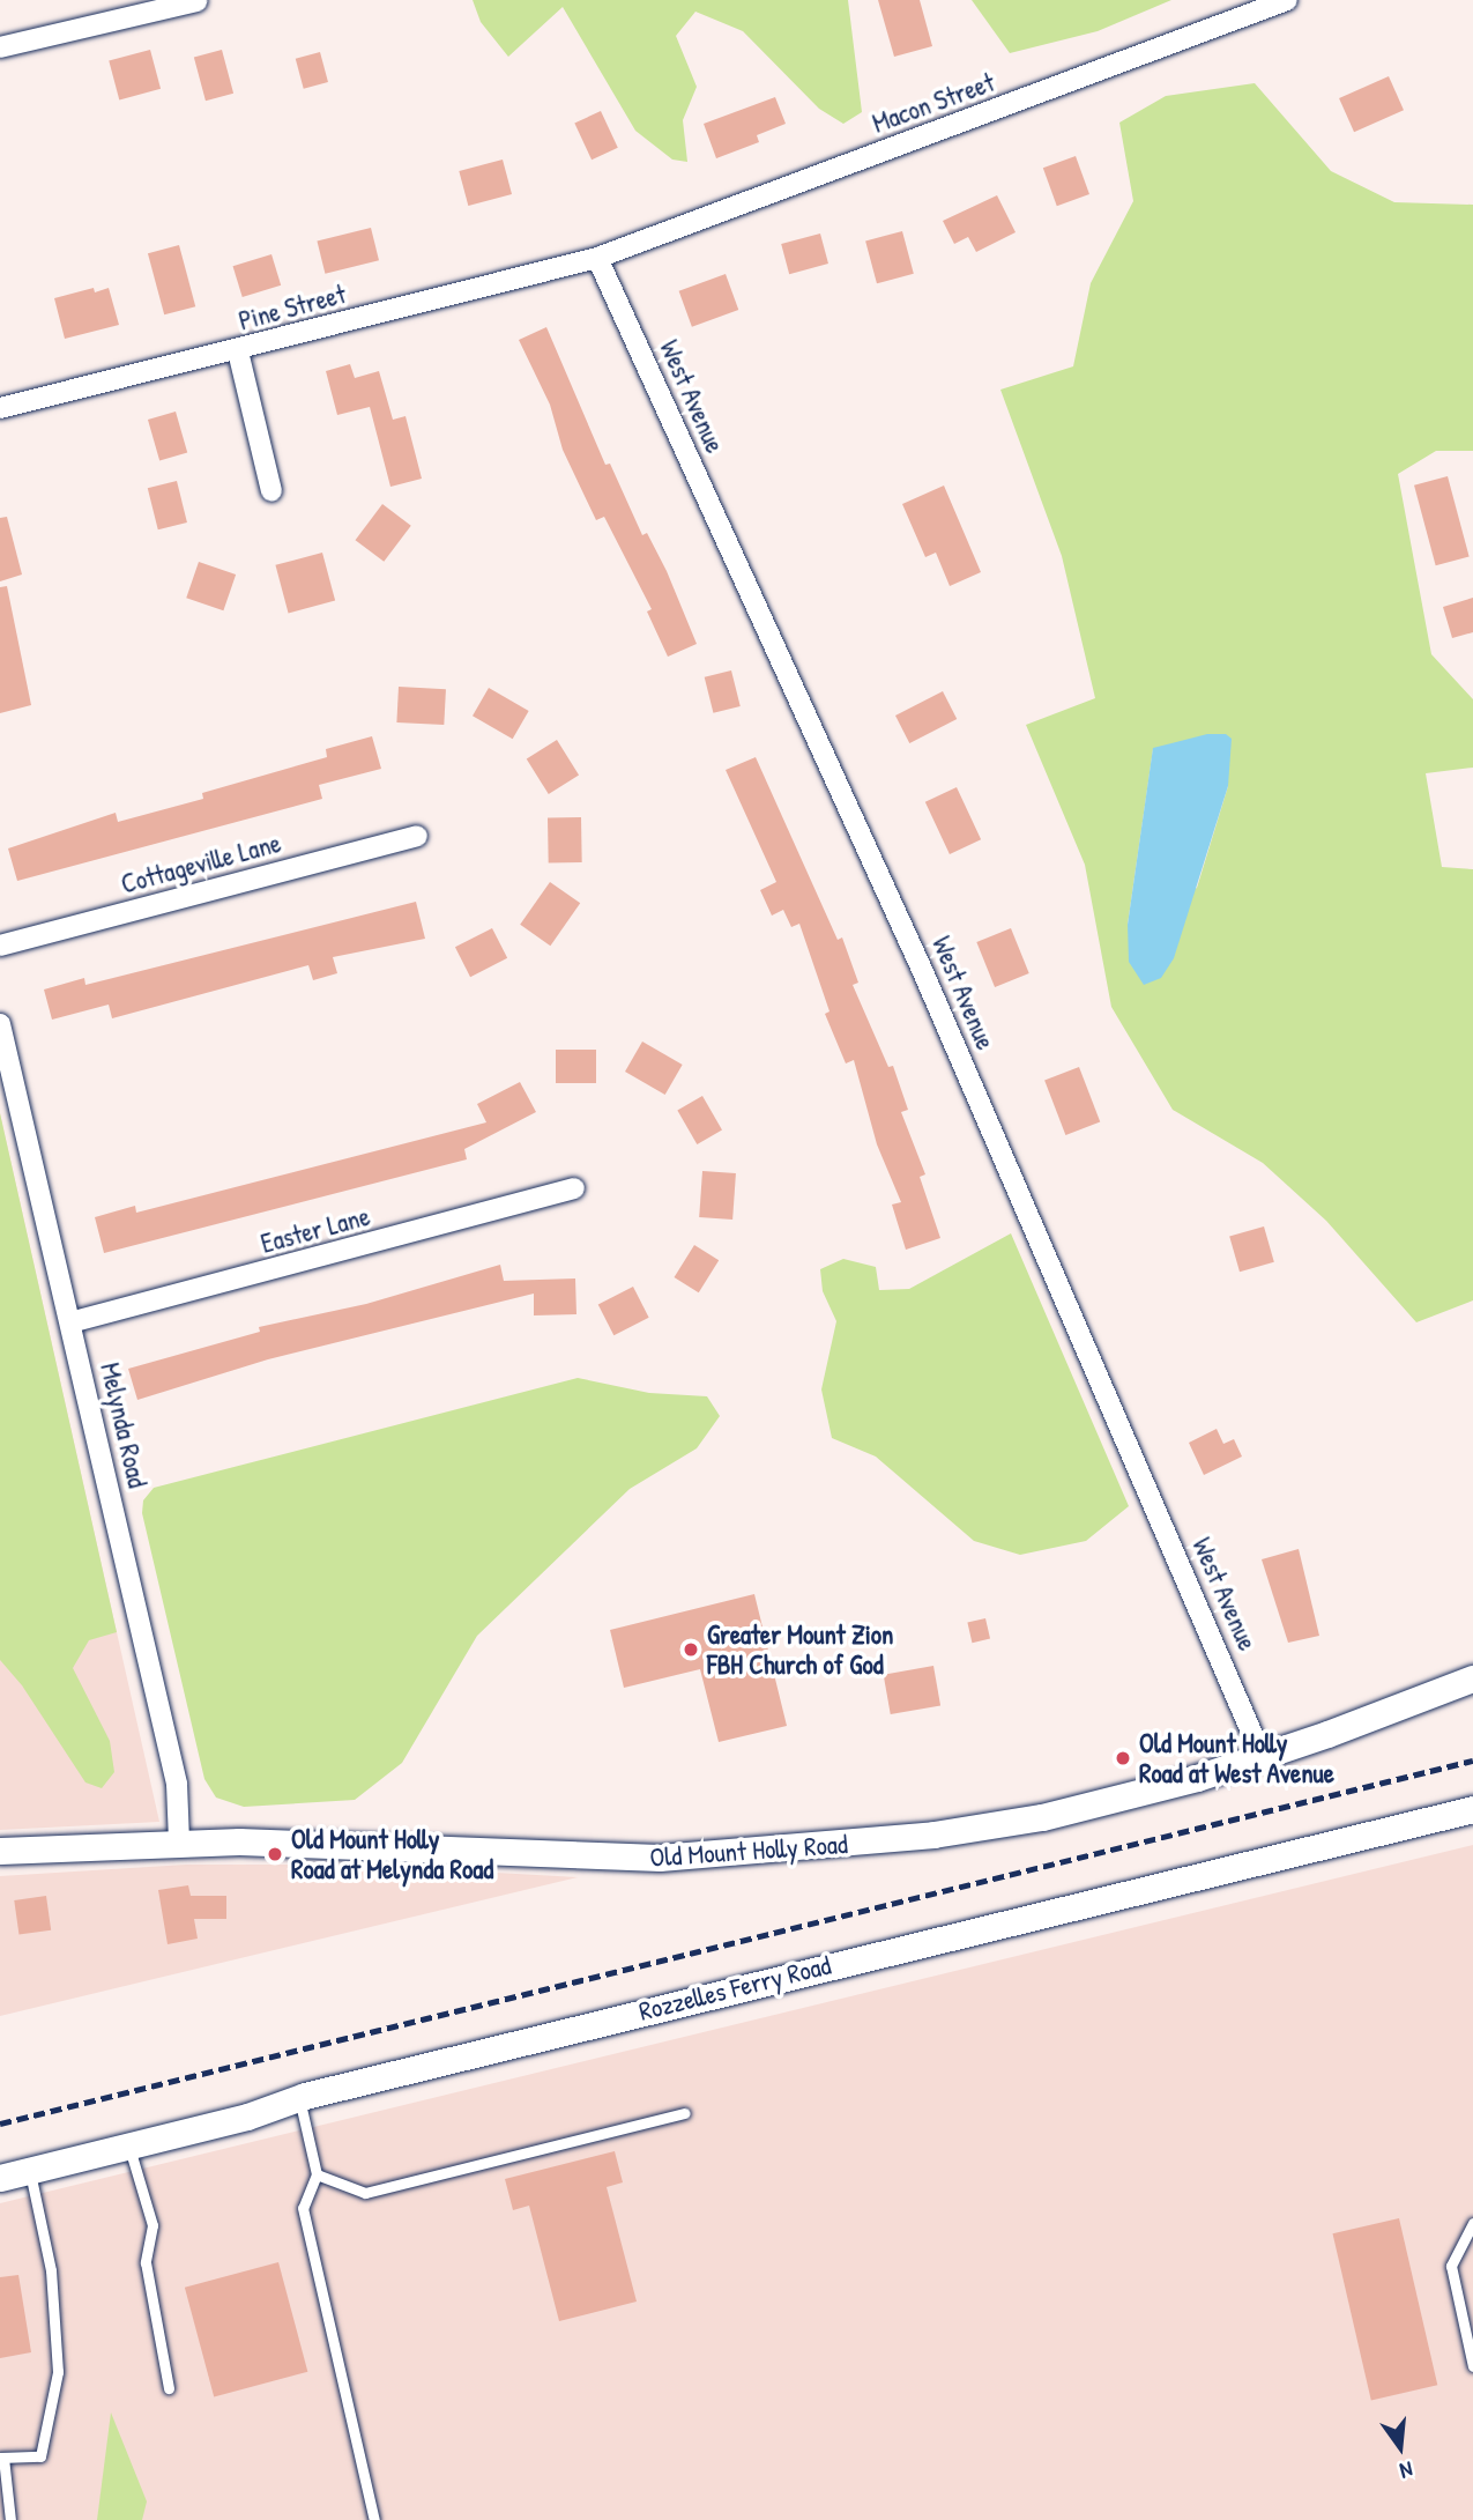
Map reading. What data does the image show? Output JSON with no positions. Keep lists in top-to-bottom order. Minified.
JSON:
{"streets":{"street":["Macon Street","Pine Street","West Avenue","Cottageville Lane","Easter Lane","Melynda Road","Old Mount Holly Road","Rozzelles Ferry Road"]},"crossings":[["Macon Street","Pine Street"],["Macon Street","West Avenue"],["Pine Street","West Avenue"],["West Avenue","Old Mount Holly Road"],["Easter Lane","Melynda Road"],["Melynda Road","Old Mount Holly Road"]],"places":["Greater Mount Zion FBH Church of God","Old Mount Holly Road at West Avenue","Old Mount Holly Road at Melynda Road"],"north":"bottom"}
